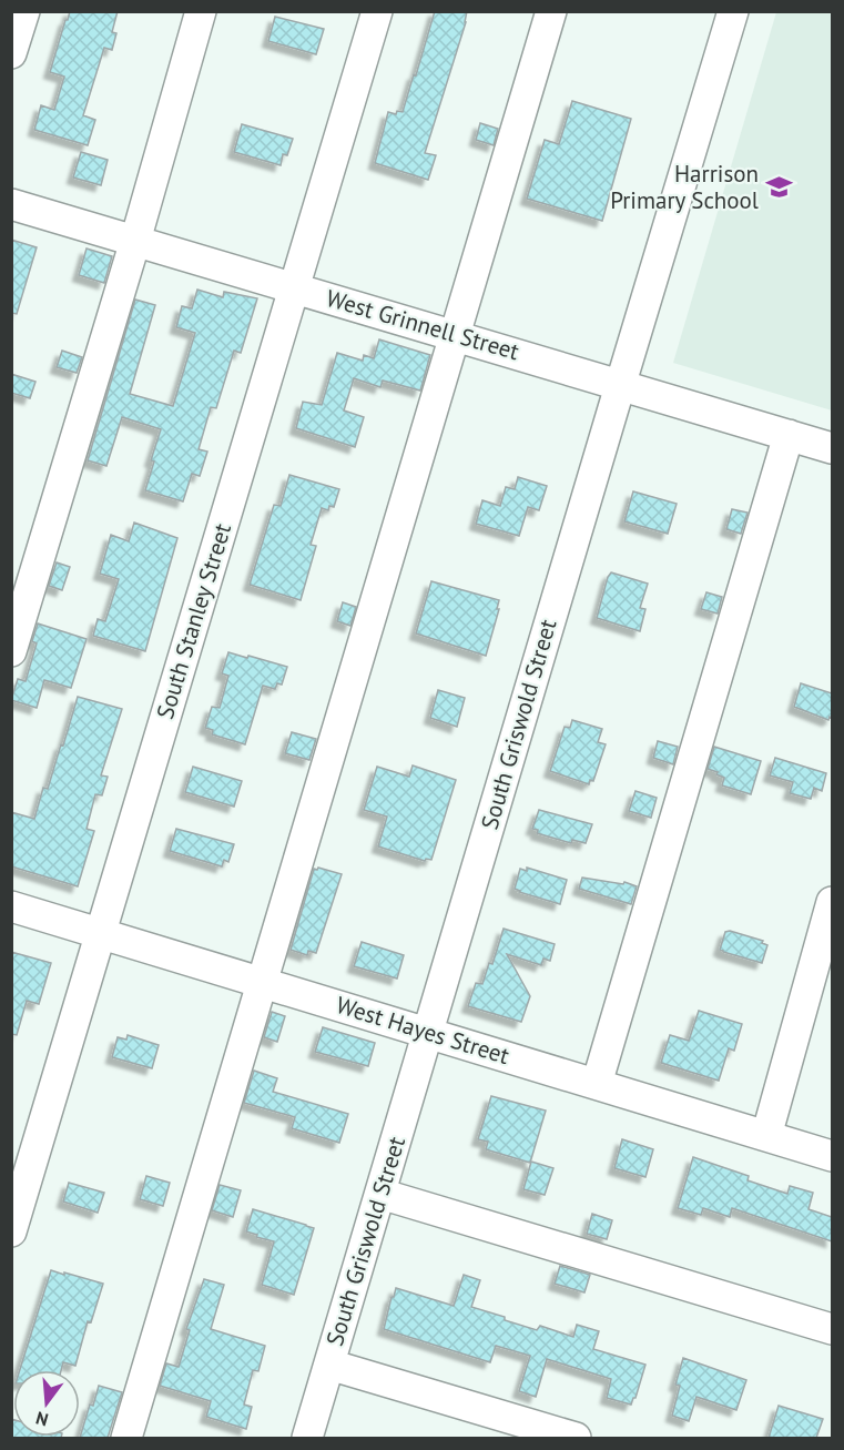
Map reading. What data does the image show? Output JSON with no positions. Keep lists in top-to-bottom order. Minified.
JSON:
{"streets":{"street":["West Grinnell Street","South Stanley Street","South Griswold Street","West Hayes Street"]},"crossings":[["West Grinnell Street","South Stanley Street"],["West Grinnell Street","South Griswold Street"],["South Stanley Street","West Hayes Street"],["South Griswold Street","West Hayes Street"]],"places":{"school or university":["Harrison Primary School"]},"north":"bottom"}
